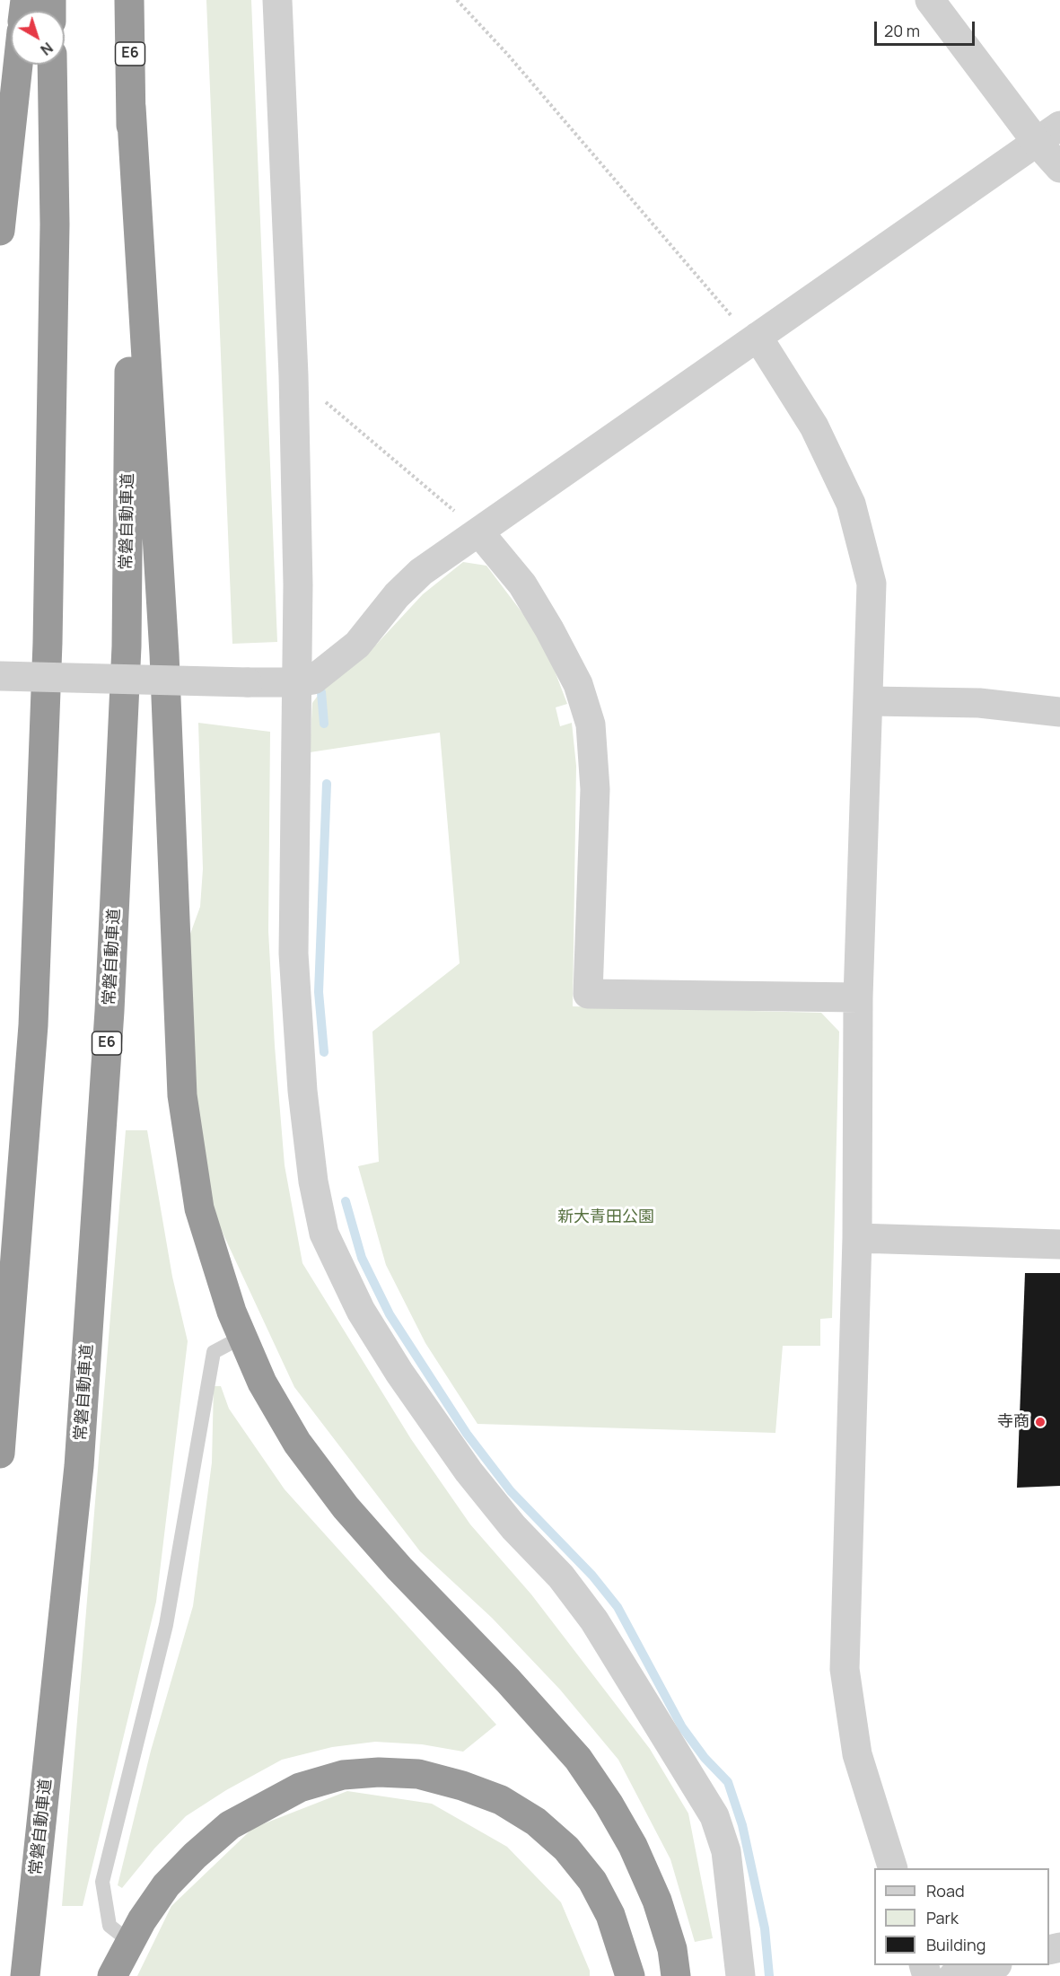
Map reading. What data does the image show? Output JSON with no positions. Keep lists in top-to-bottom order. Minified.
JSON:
{"streets":{"highway":["E6","常磐自動車道"]},"parks":["新大青田公園"],"places":["寺商"],"legend":["Road","Park","Building"],"scale_bar":"20 m","north":"bottom right"}
